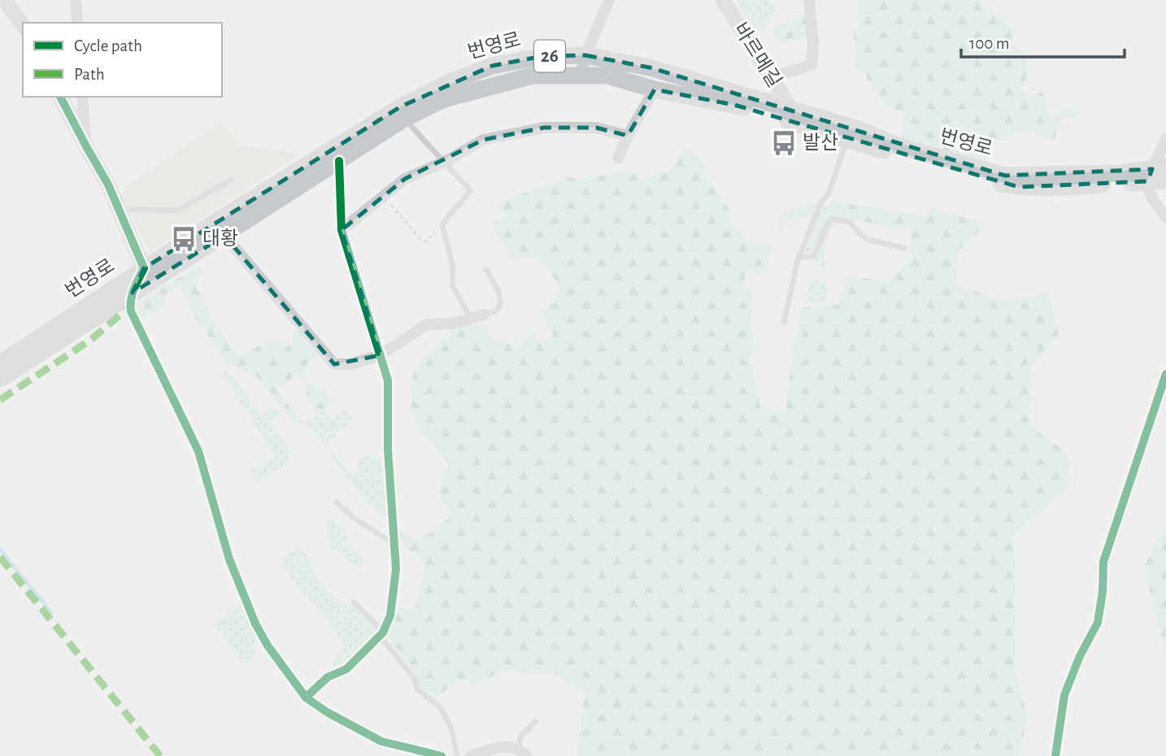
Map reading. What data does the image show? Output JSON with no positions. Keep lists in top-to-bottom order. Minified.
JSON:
{"streets":{"main road":["번영로","26"],"street":["바르메길"]},"crossings":[["번영로","바르메길"]],"places":{"bus stop":["발산","대황"]},"legend":["Cycle path","Path"],"scale_bar":"100 m"}
